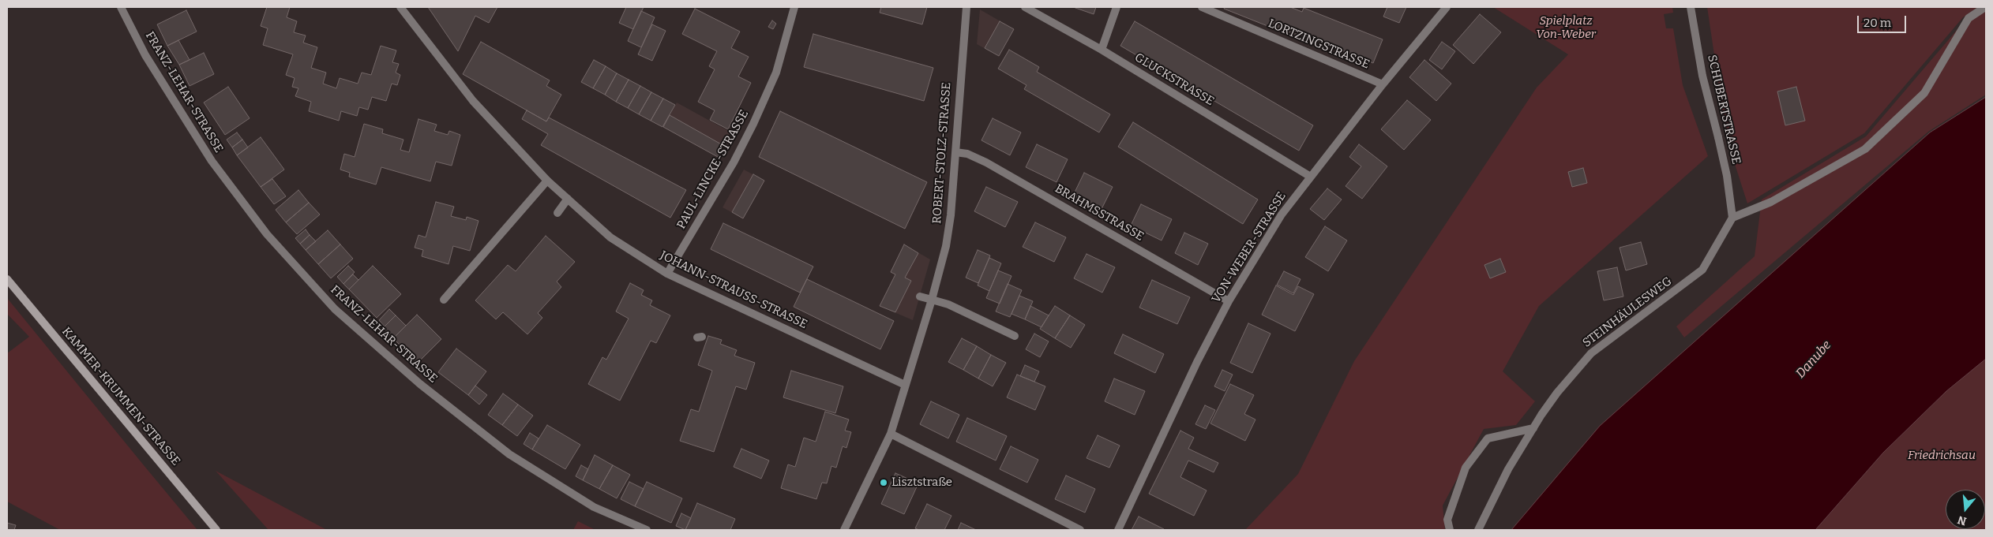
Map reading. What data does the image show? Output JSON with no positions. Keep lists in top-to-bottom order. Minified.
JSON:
{"streets":{"street":["LORTZINGSTRASSE","GLUCKSTRASSE","FRANZ-LEHAR-STRASSE","SCHUBERTSTRASSE","ROBERT-STOLZ-STRASSE","PAUL-LINCKE-STRASSE","BRAHMSSTRASSE","VON-WEBER-STRASSE","JOHANN-STRAUSS-STRASSE","STEINHÄULESWEG","KAMMER-KRUMMEN-STRASSE"]},"crossings":[["LORTZINGSTRASSE","VON-WEBER-STRASSE"],["GLUCKSTRASSE","VON-WEBER-STRASSE"],["SCHUBERTSTRASSE","STEINHÄULESWEG"],["ROBERT-STOLZ-STRASSE","BRAHMSSTRASSE"],["ROBERT-STOLZ-STRASSE","JOHANN-STRAUSS-STRASSE"],["PAUL-LINCKE-STRASSE","JOHANN-STRAUSS-STRASSE"],["BRAHMSSTRASSE","VON-WEBER-STRASSE"]],"water":["Danube"],"parks":["Spielplatz Von-Weber","Friedrichsau"],"places":["Lisztstraße"],"scale_bar":"20 m","north":"bottom"}
